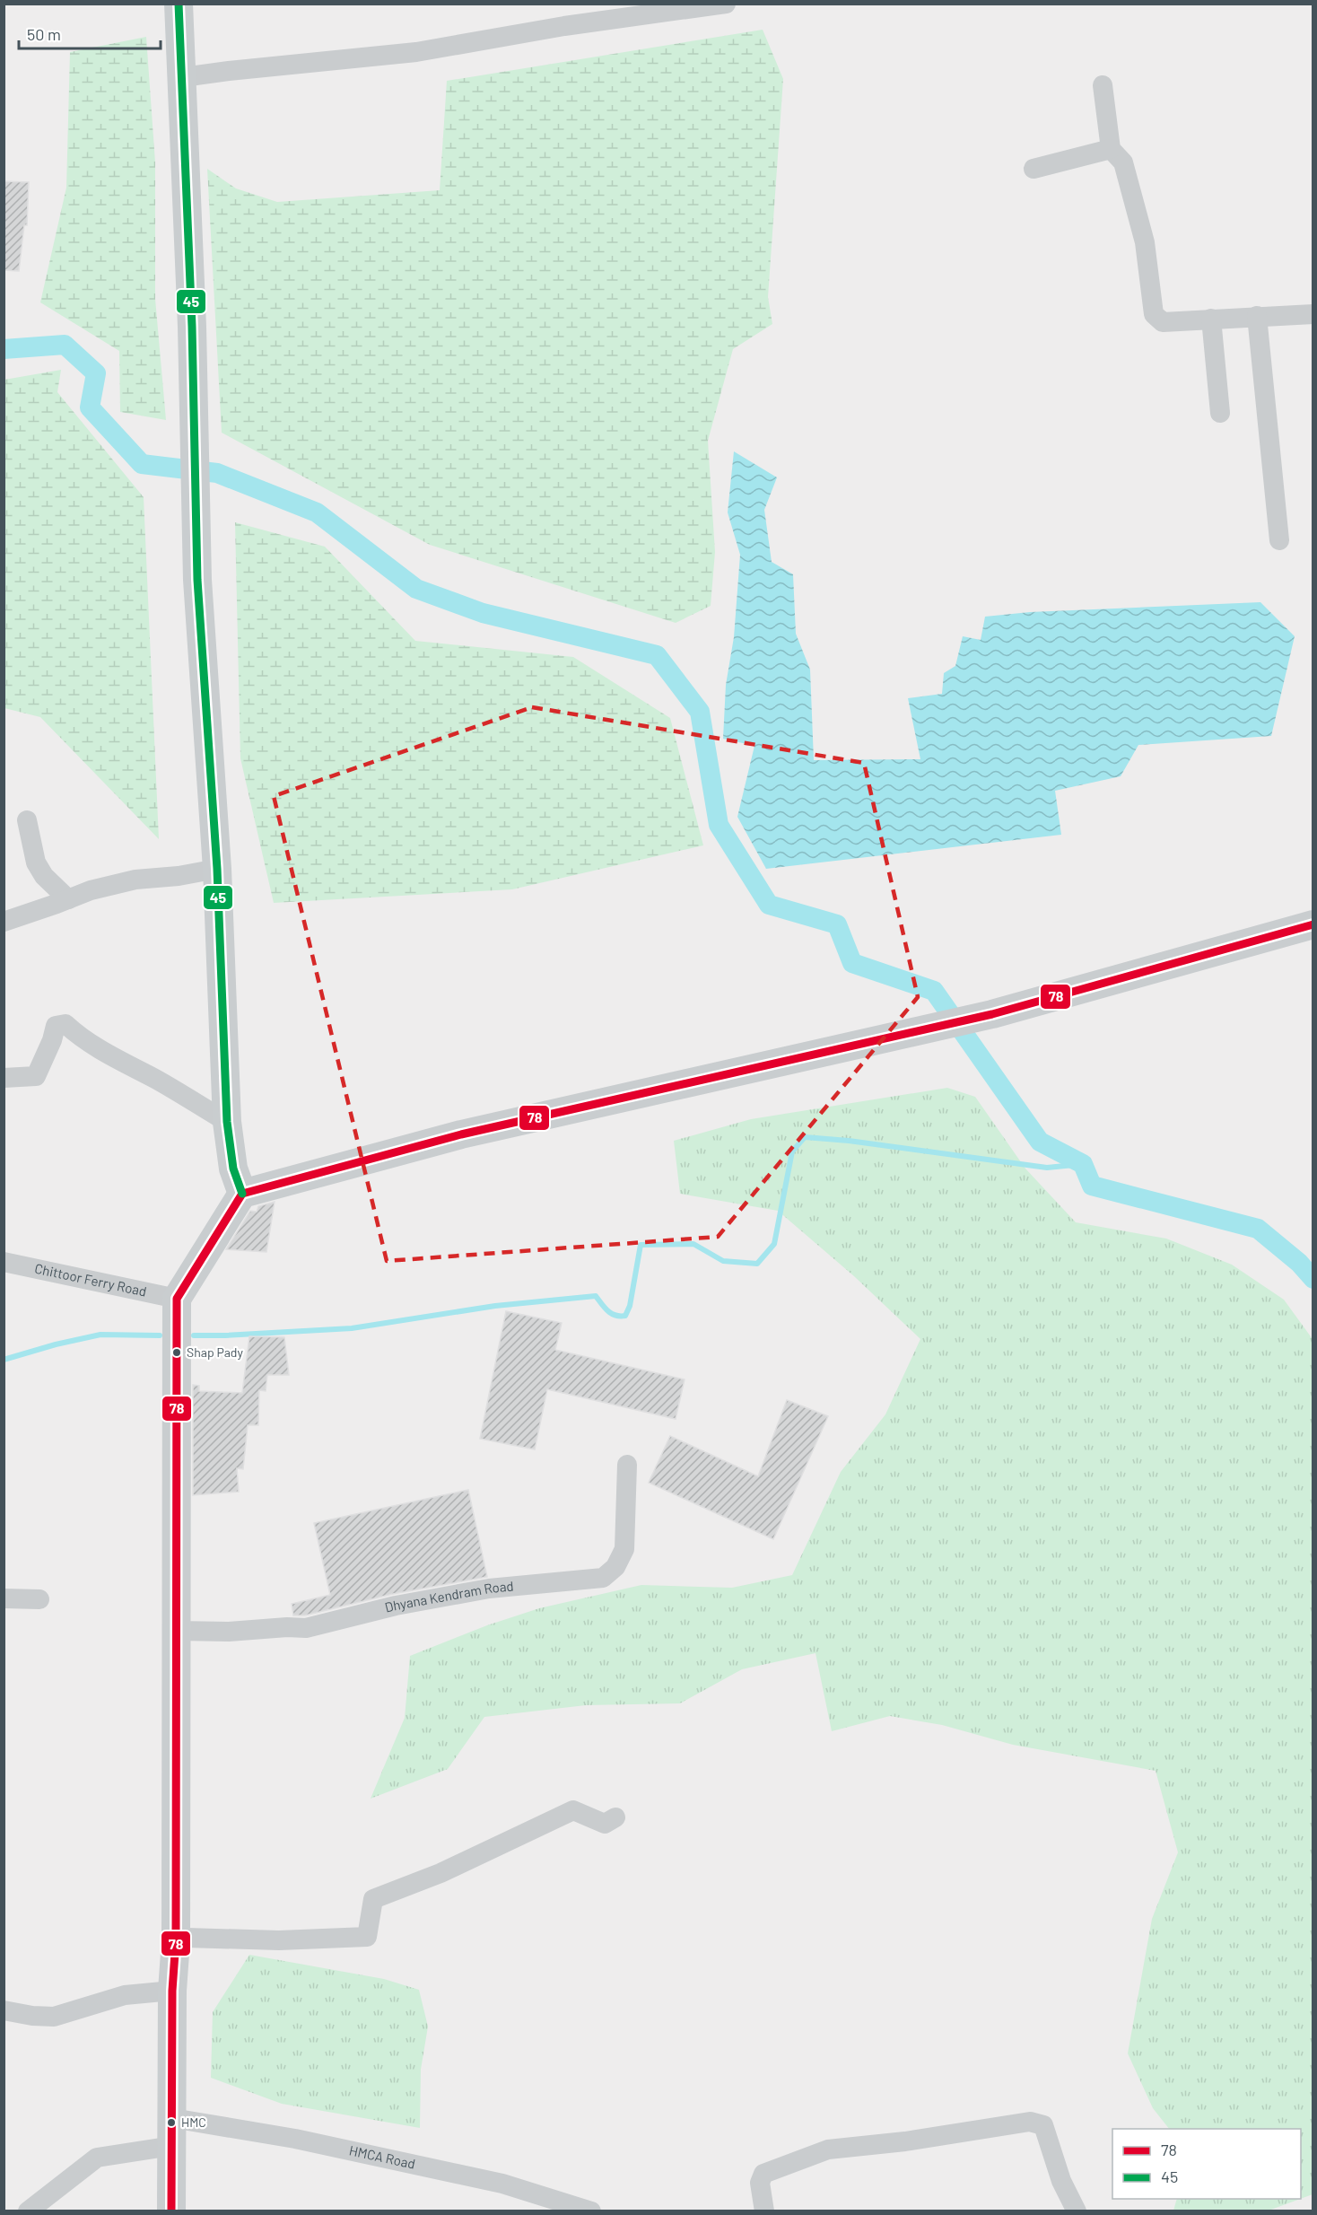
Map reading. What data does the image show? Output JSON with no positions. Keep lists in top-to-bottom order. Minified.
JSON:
{"streets":{"street":["Chittoor Ferry Road","Dhyana Kendram Road","HMCA Road"]},"places":["Shap Pady","HMC"],"lines":["transit line 45","transit line 78"],"legend":["78","45"],"scale_bar":"50 m"}
